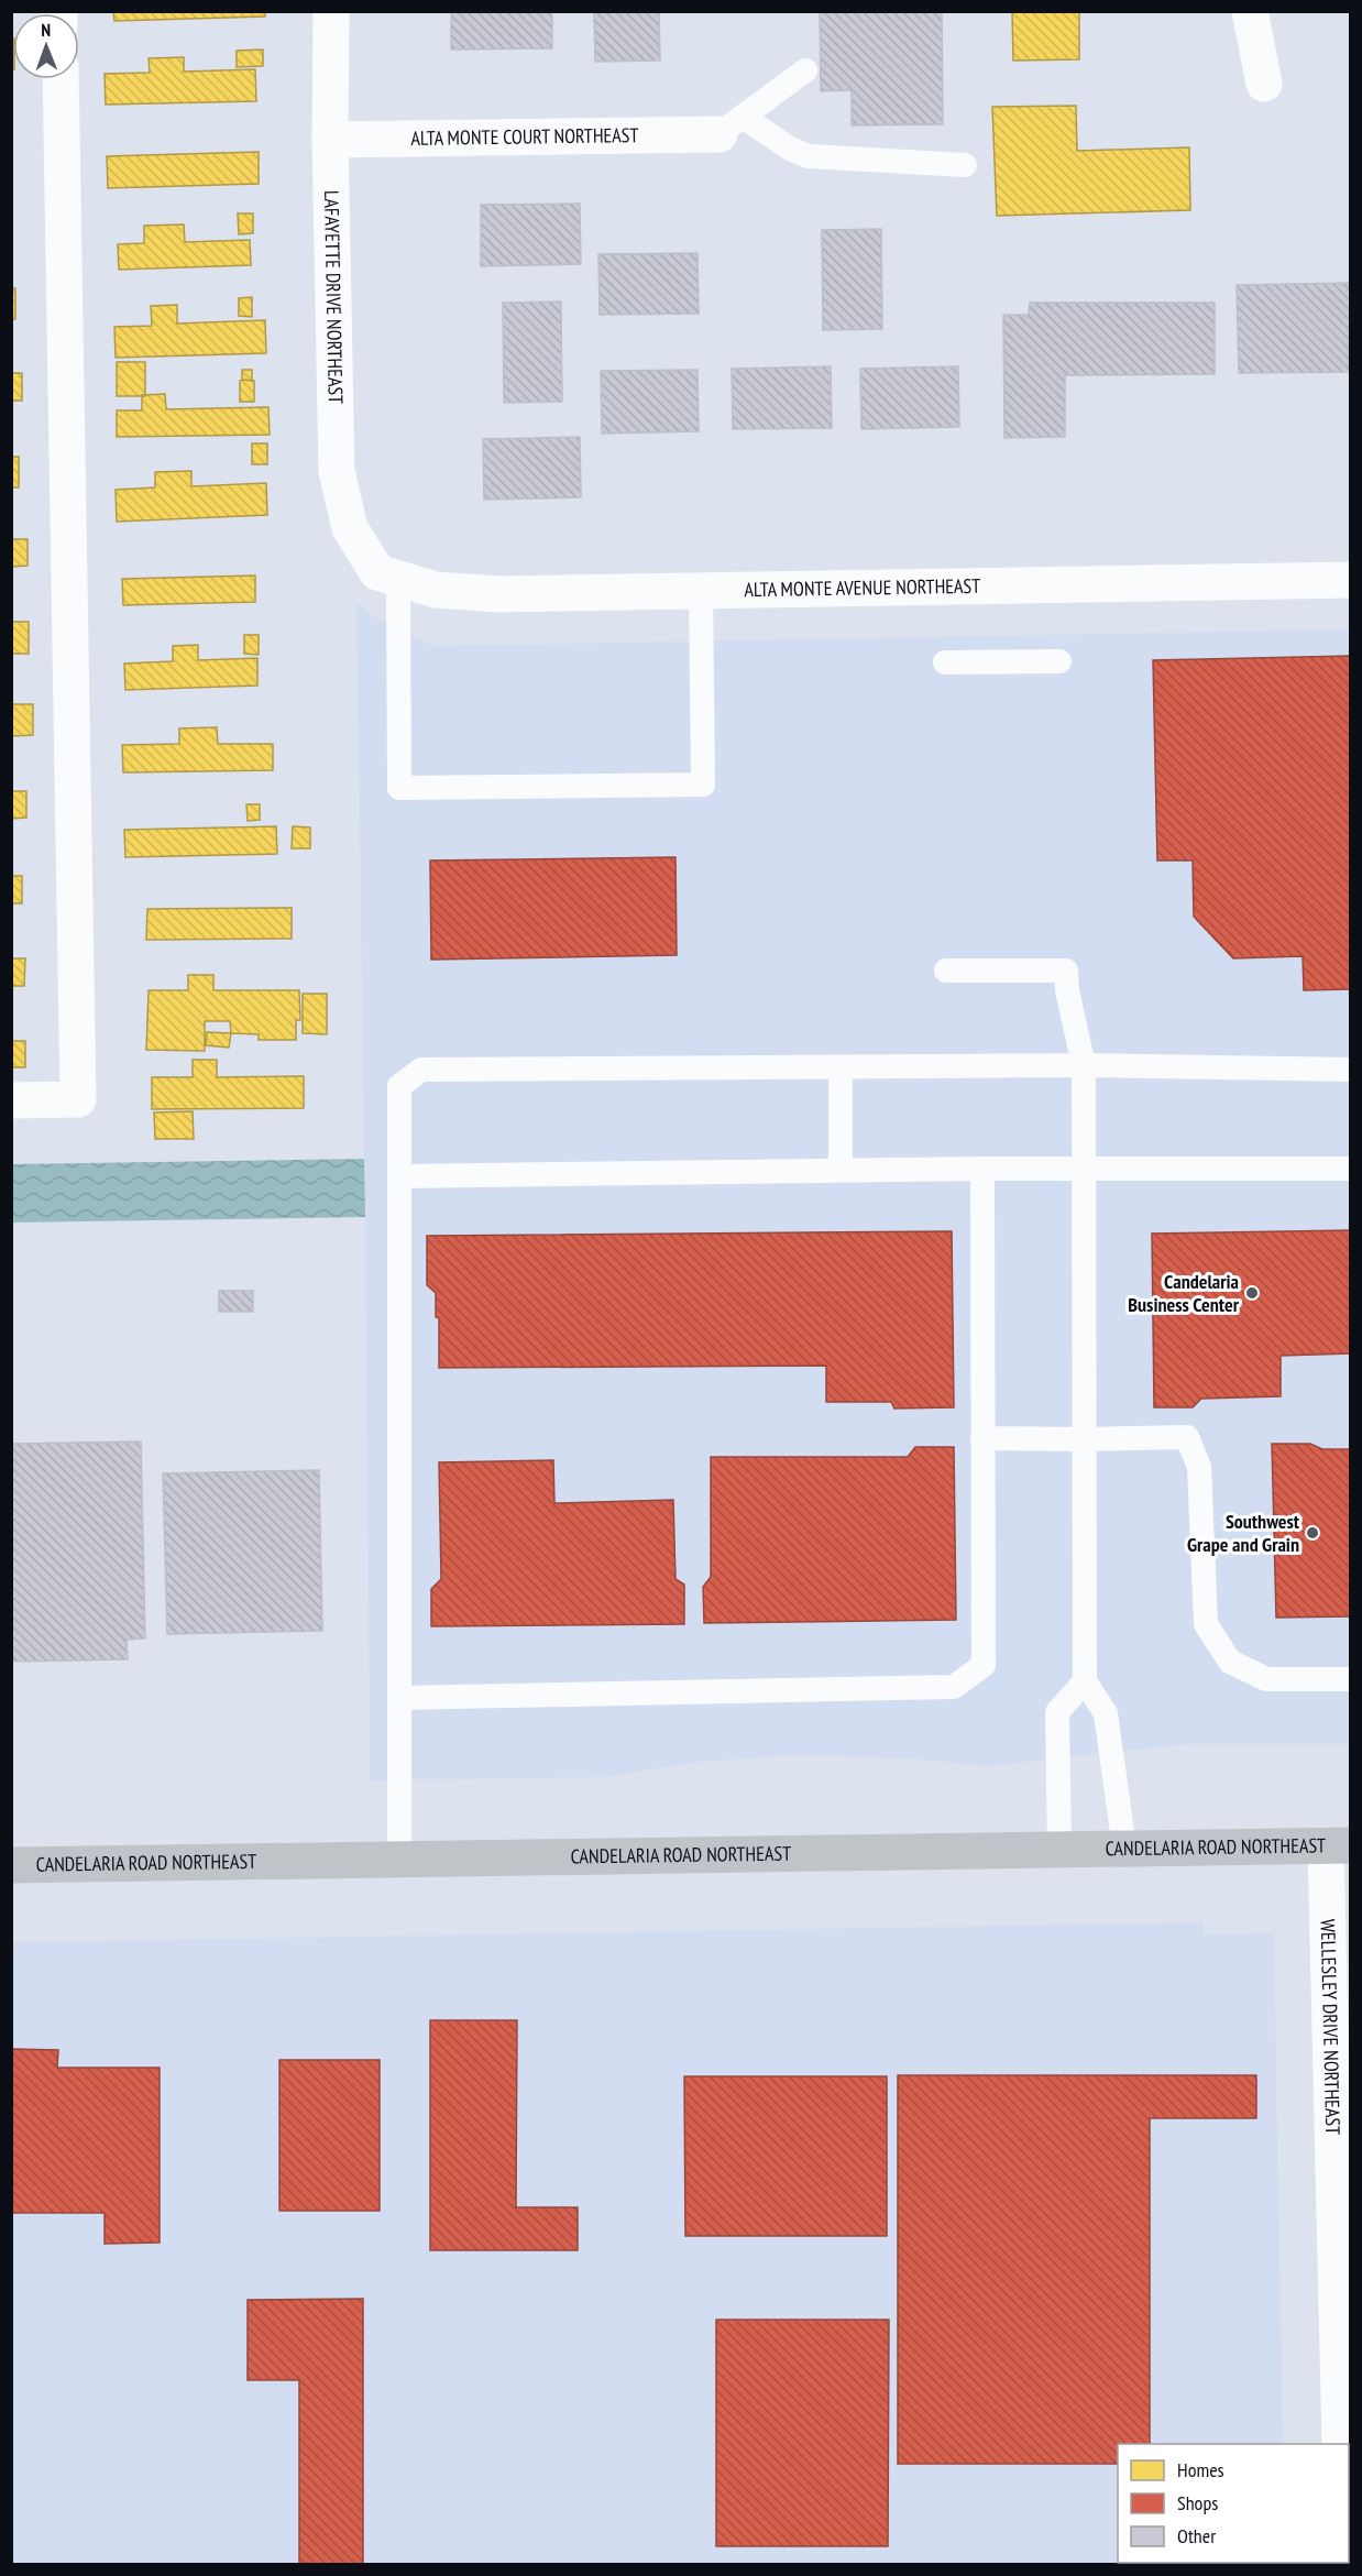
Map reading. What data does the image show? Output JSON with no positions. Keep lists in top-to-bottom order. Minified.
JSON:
{"streets":{"main road":["CANDELARIA ROAD NORTHEAST"],"street":["ALTA MONTE COURT NORTHEAST","LAFAYETTE DRIVE NORTHEAST","ALTA MONTE AVENUE NORTHEAST","WELLESLEY DRIVE NORTHEAST"]},"crossings":[["ALTA MONTE COURT NORTHEAST","LAFAYETTE DRIVE NORTHEAST"],["LAFAYETTE DRIVE NORTHEAST","ALTA MONTE AVENUE NORTHEAST"],["CANDELARIA ROAD NORTHEAST","WELLESLEY DRIVE NORTHEAST"]],"places":["Candelaria Business Center","Southwest Grape and Grain"],"legend":["Homes","Shops","Other"],"north":"top"}
